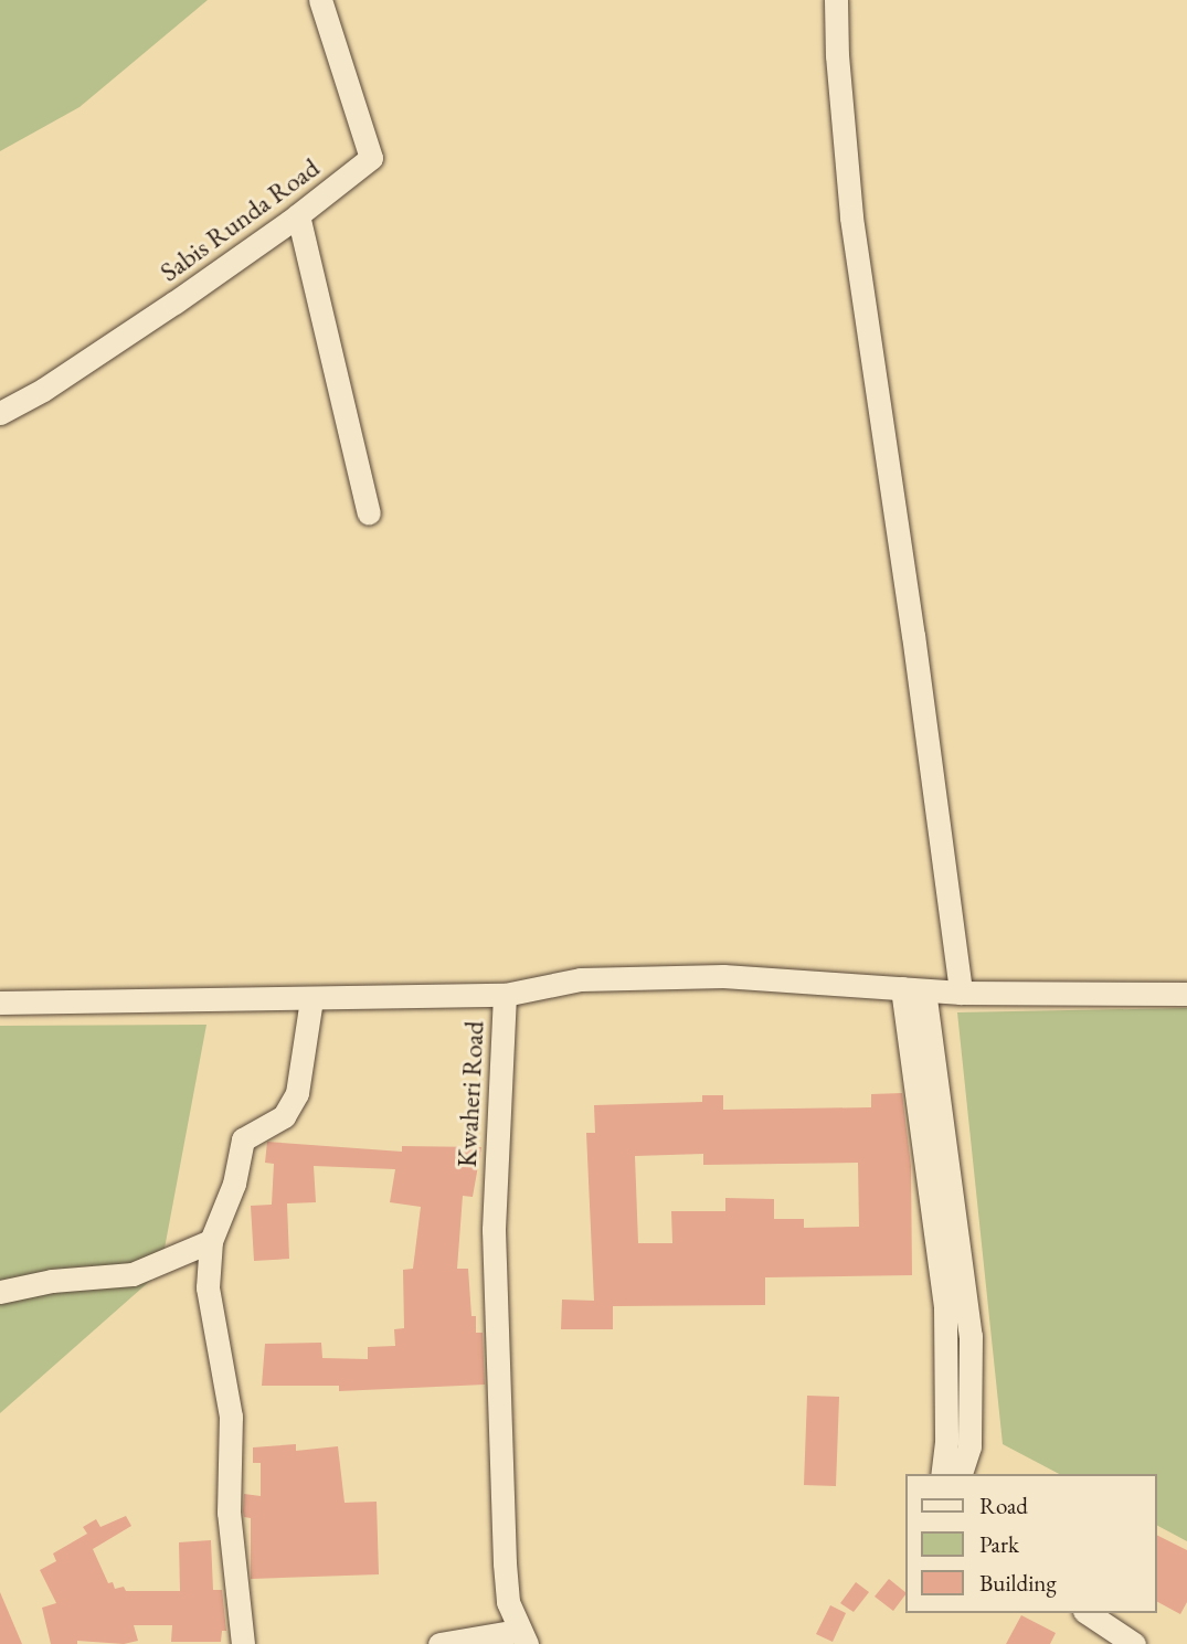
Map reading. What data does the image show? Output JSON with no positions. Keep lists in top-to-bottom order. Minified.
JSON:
{"streets":{"street":["Sabis Runda Road","Kwaheri Road"]},"legend":["Road","Park","Building"]}
